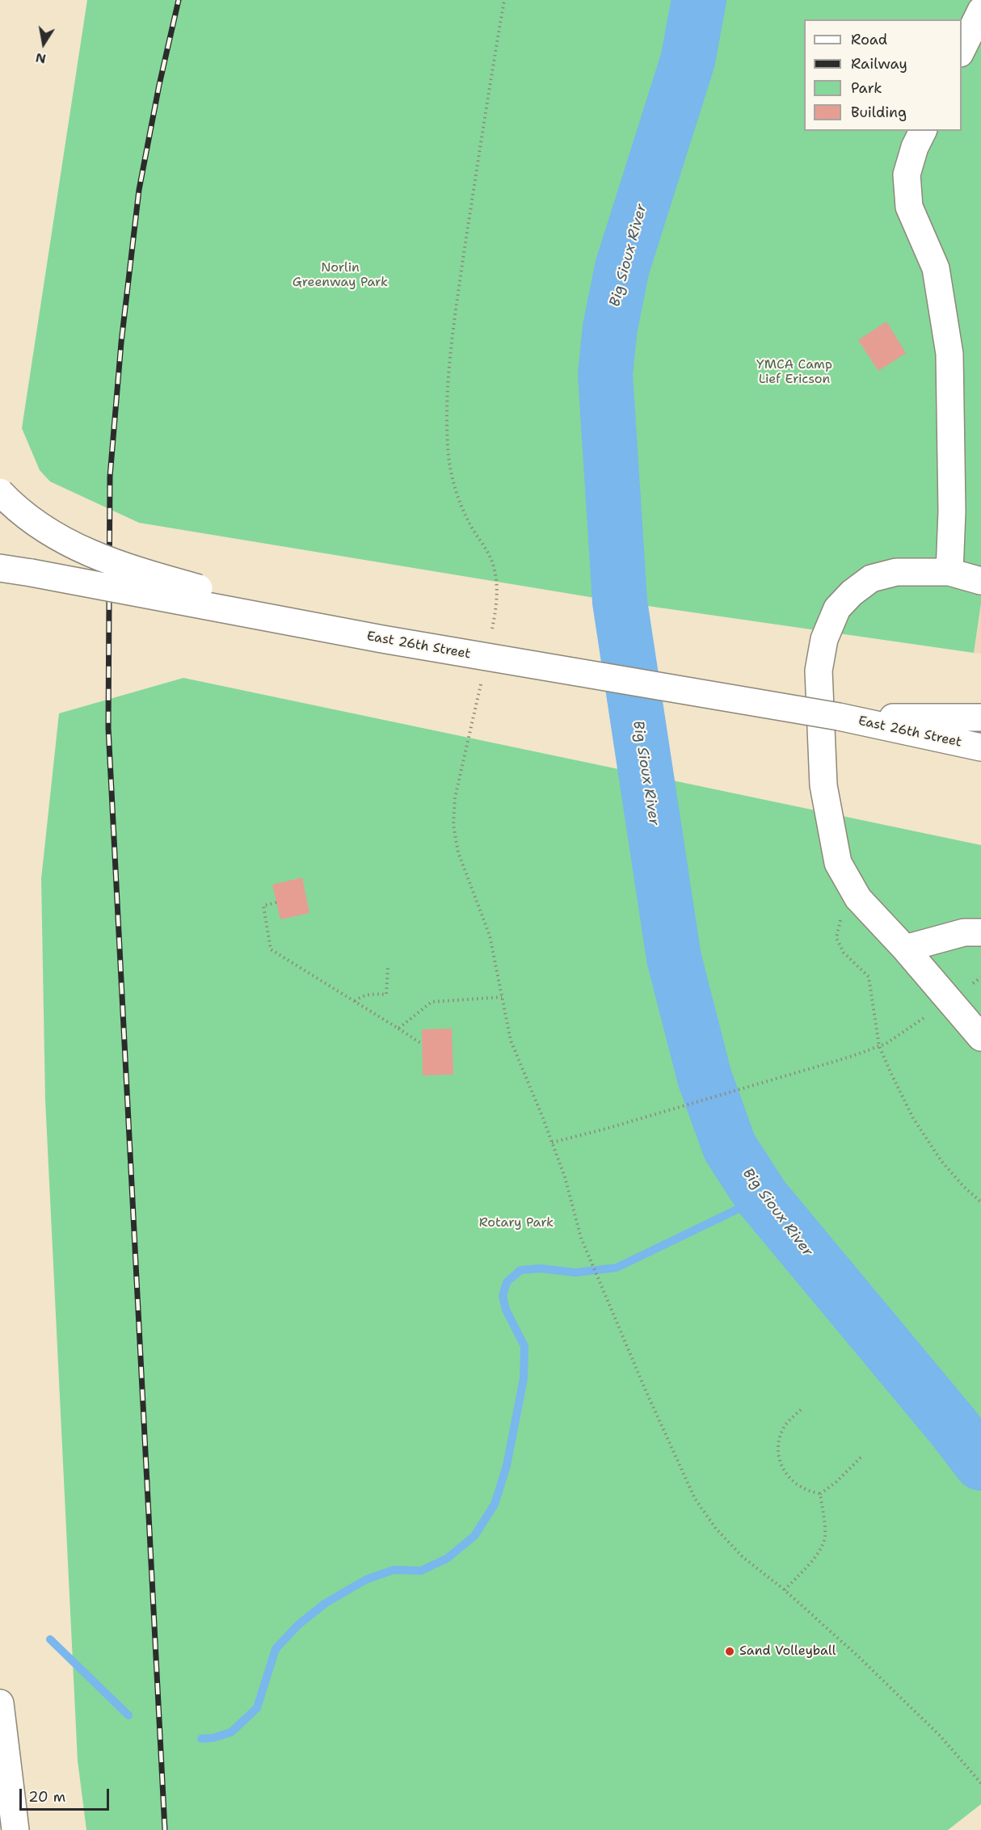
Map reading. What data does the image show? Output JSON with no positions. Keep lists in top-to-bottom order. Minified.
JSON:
{"streets":{"main road":["East 26th Street"]},"water":["Big Sioux River"],"parks":["Norlin Greenway Park","YMCA Camp Lief Ericson","Rotary Park"],"places":["Sand Volleyball"],"legend":["Road","Railway","Park","Building"],"scale_bar":"20 m","north":"bottom"}
